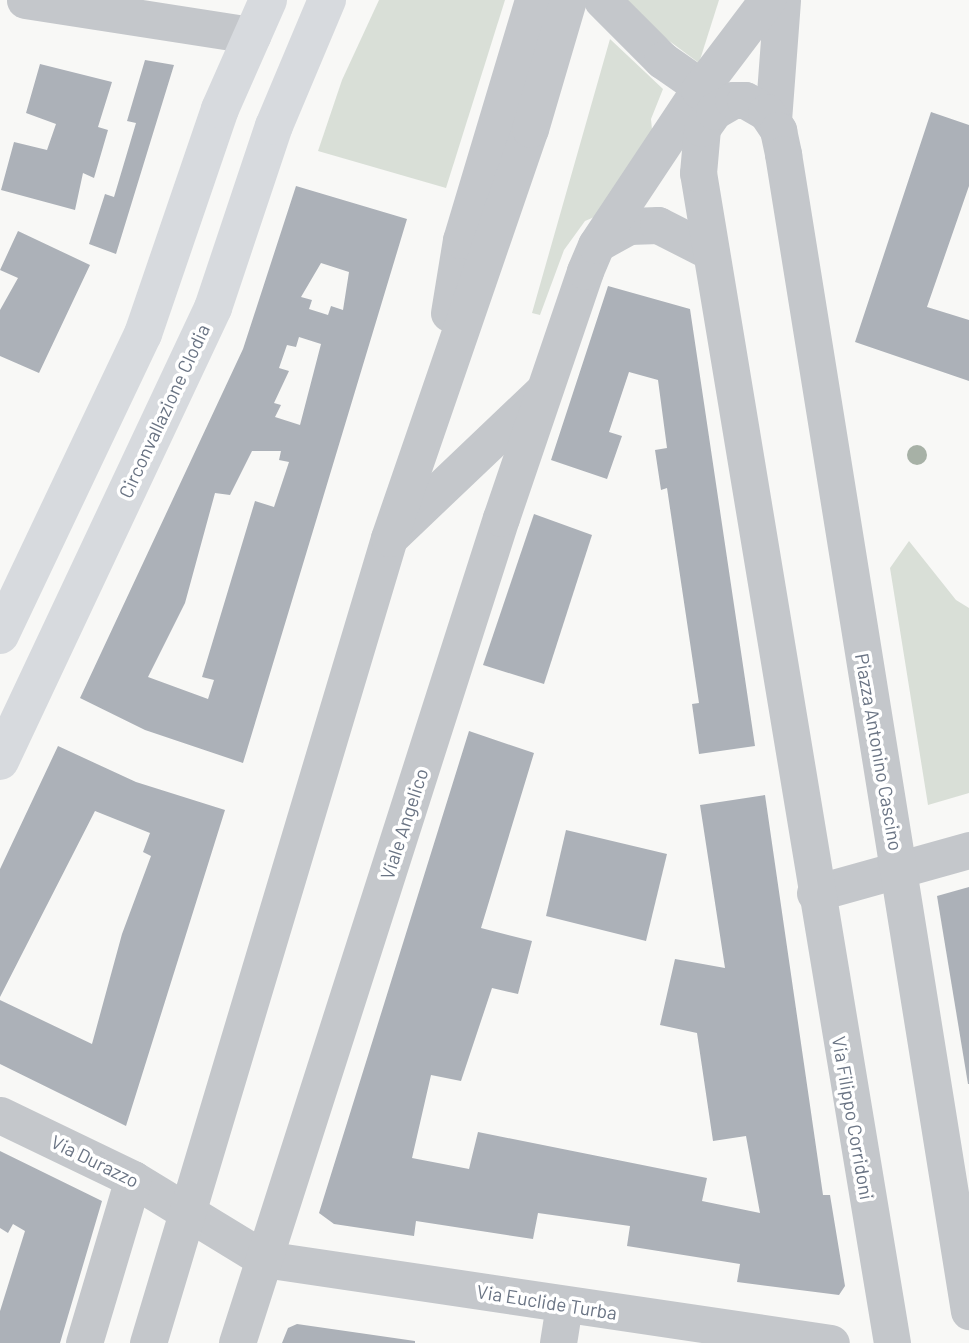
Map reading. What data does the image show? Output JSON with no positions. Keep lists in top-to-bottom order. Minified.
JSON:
{"streets":{"main road":["Circonvallazione Clodia"],"street":["Piazza Antonino Cascino","Viale Angelico","Via Filippo Corridoni","Via Durazzo","Via Euclide Turba"]},"crossings":[["Piazza Antonino Cascino","Via Filippo Corridoni"],["Viale Angelico","Via Durazzo"],["Viale Angelico","Via Euclide Turba"]]}
